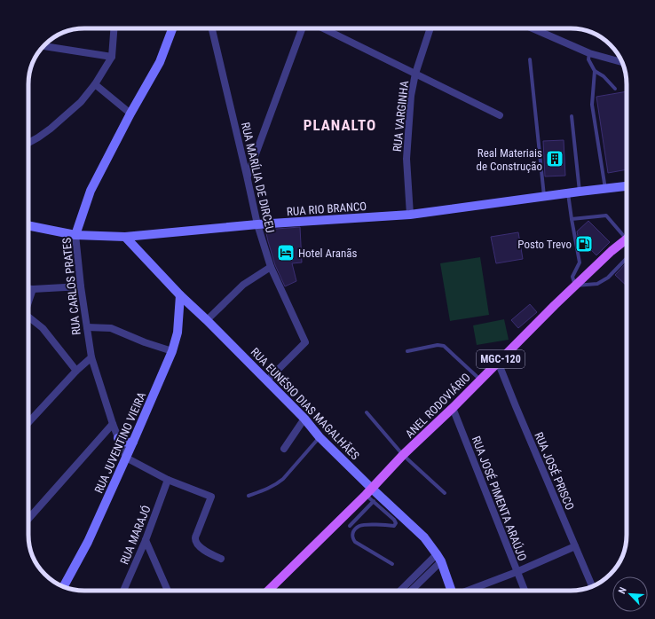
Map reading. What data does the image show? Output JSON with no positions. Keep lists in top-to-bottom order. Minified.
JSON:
{"streets":{"main road":["RUA RIO BRANCO","RUA CARLOS PRATES","MGC-120","RUA EUNÉSIO DIAS MAGALHÃES","ANEL RODOVIÁRIO","RUA JUVENTINO VIEIRA"],"street":["RUA VARGINHA","RUA MARÍLIA DE DIRCEU","RUA JOSÉ PRISCO","RUA JOSÉ PIMENTA ARAÚJO","RUA MARAJÓ"]},"crossings":[["RUA VARGINHA","RUA RIO BRANCO"],["RUA MARÍLIA DE DIRCEU","RUA RIO BRANCO"],["RUA MARÍLIA DE DIRCEU","RUA EUNÉSIO DIAS MAGALHÃES"],["RUA RIO BRANCO","RUA CARLOS PRATES"],["RUA RIO BRANCO","RUA EUNÉSIO DIAS MAGALHÃES"],["RUA CARLOS PRATES","RUA JUVENTINO VIEIRA"],["RUA EUNÉSIO DIAS MAGALHÃES","ANEL RODOVIÁRIO"],["RUA EUNÉSIO DIAS MAGALHÃES","RUA JUVENTINO VIEIRA"],["ANEL RODOVIÁRIO","RUA JOSÉ PRISCO"],["ANEL RODOVIÁRIO","RUA JOSÉ PIMENTA ARAÚJO"]],"districts":["PLANALTO"],"places":{"building":["Real Materiais de Construção"],"fuel station":["Posto Trevo"],"hotel":["Hotel Aranãs"]},"north":"top left"}
